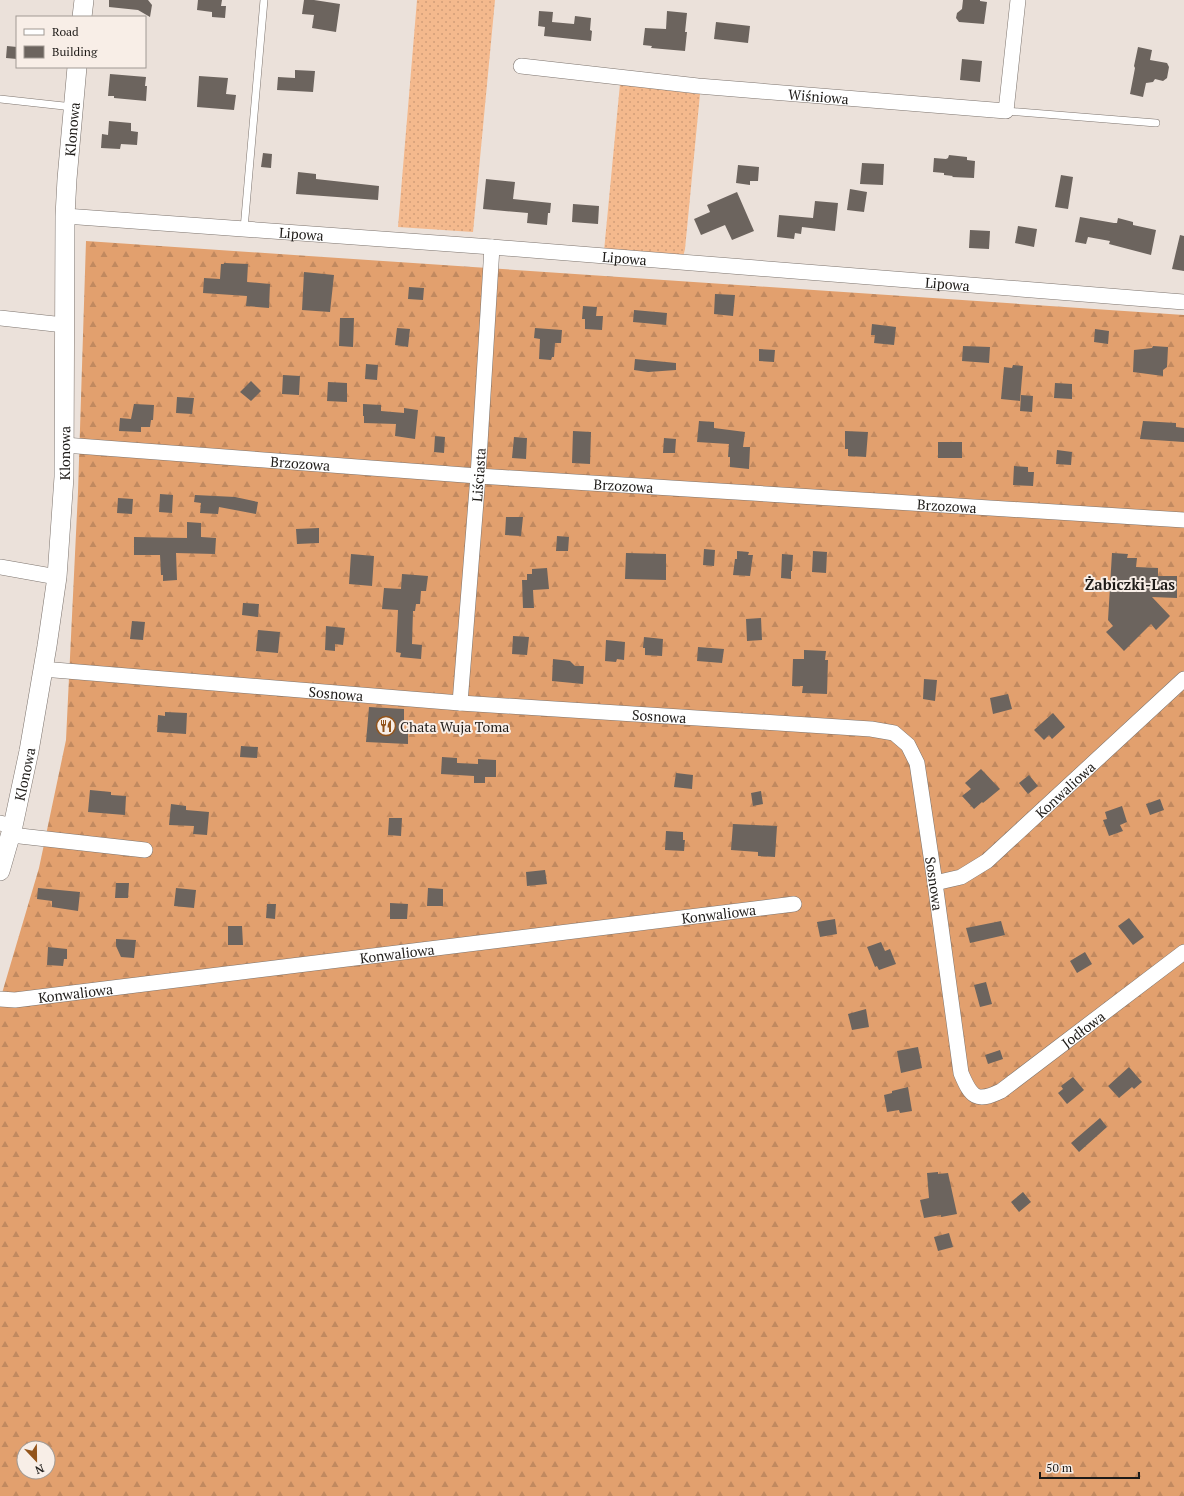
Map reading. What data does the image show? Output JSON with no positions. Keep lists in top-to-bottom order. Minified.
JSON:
{"streets":{"street":["Wiśniowa","Klonowa","Lipowa","Brzozowa","Liściasta","Sosnowa","Konwaliowa","Jodłowa"]},"crossings":[["Klonowa","Lipowa"],["Klonowa","Brzozowa"],["Klonowa","Sosnowa"],["Lipowa","Liściasta"],["Brzozowa","Liściasta"],["Liściasta","Sosnowa"],["Sosnowa","Konwaliowa"],["Sosnowa","Jodłowa"]],"districts":["Żabiczki-Las"],"places":{"restaurant":["Chata Wuja Toma"]},"legend":["Road","Building"],"scale_bar":"50 m","north":"bottom"}
